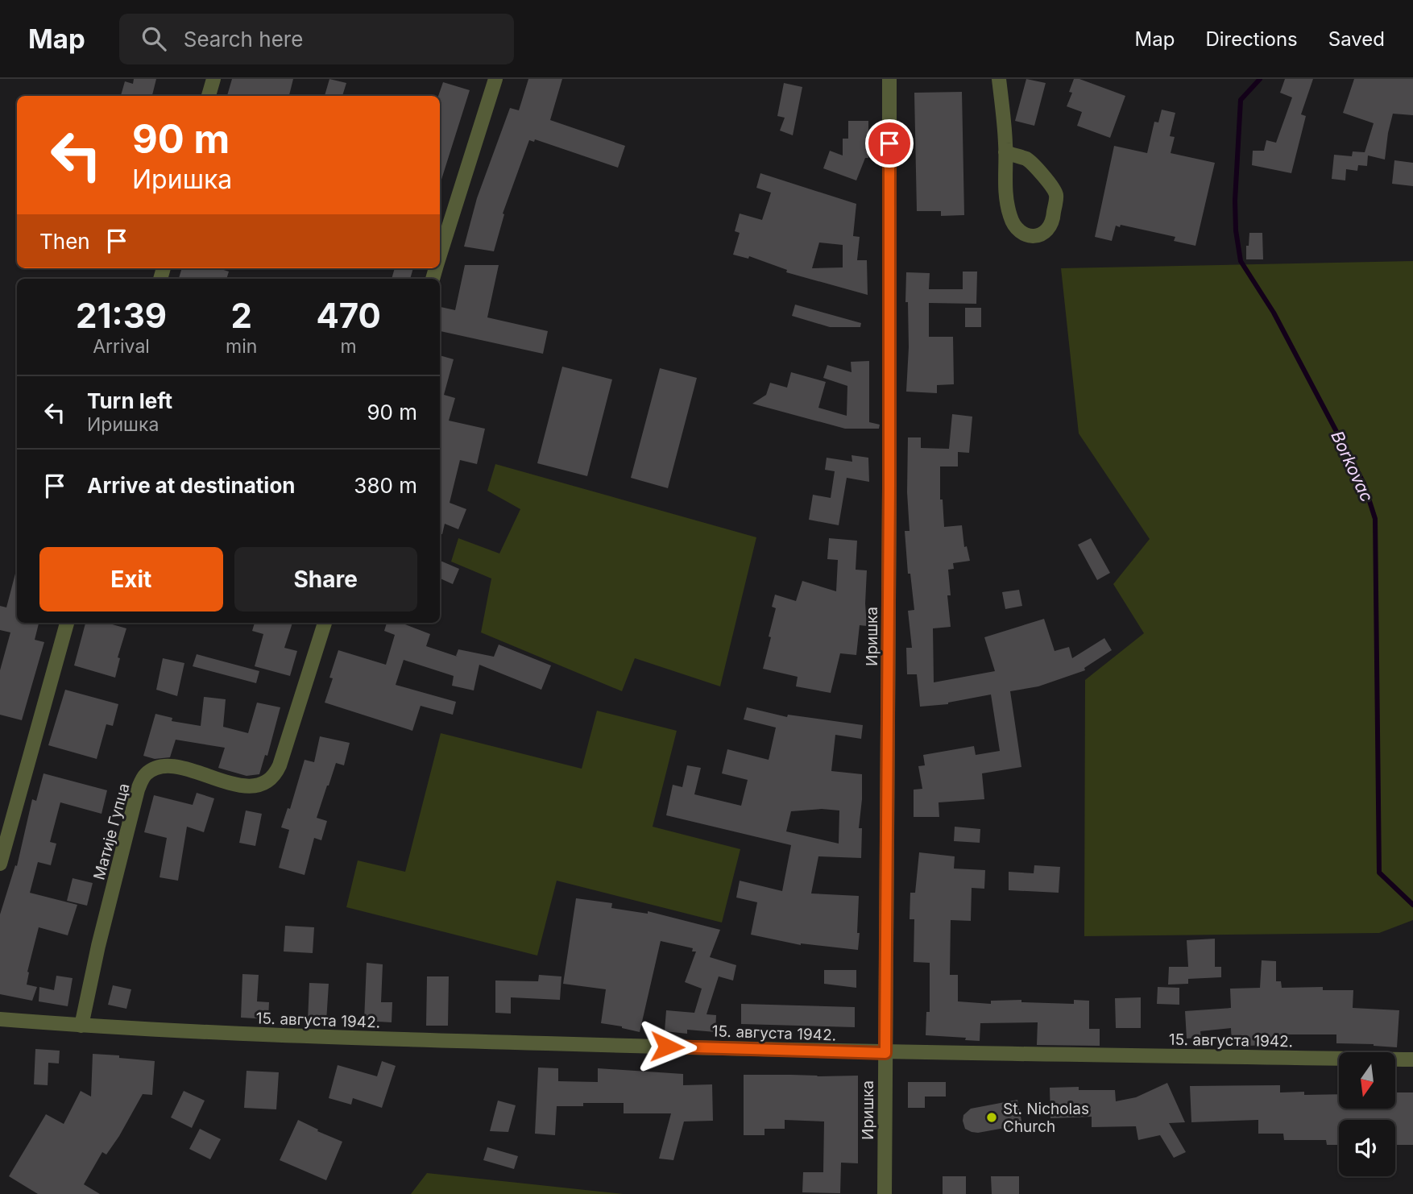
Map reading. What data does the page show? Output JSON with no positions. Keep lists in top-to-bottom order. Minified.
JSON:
{"streets":{"street":["Иришка","Матије Гупца","15. августа 1942."]},"crossings":[["Иришка","15. августа 1942."],["Матије Гупца","15. августа 1942."]],"water":["Borkovac"],"places":["St. Nicholas Church"],"north":"bottom","page":{"header":"Map","search":"Search here","nav":["Map","Directions","Saved"],"turn":["90 m","Иришка"],"then":"Then","eta":["21:39","Arrival","2","min","470","m"],"list":[{"name":"Turn left","note":"Иришка","value":"90 m"},{"name":"Arrive at destination","value":"380 m"}],"buttons":["Exit","Share"]}}
